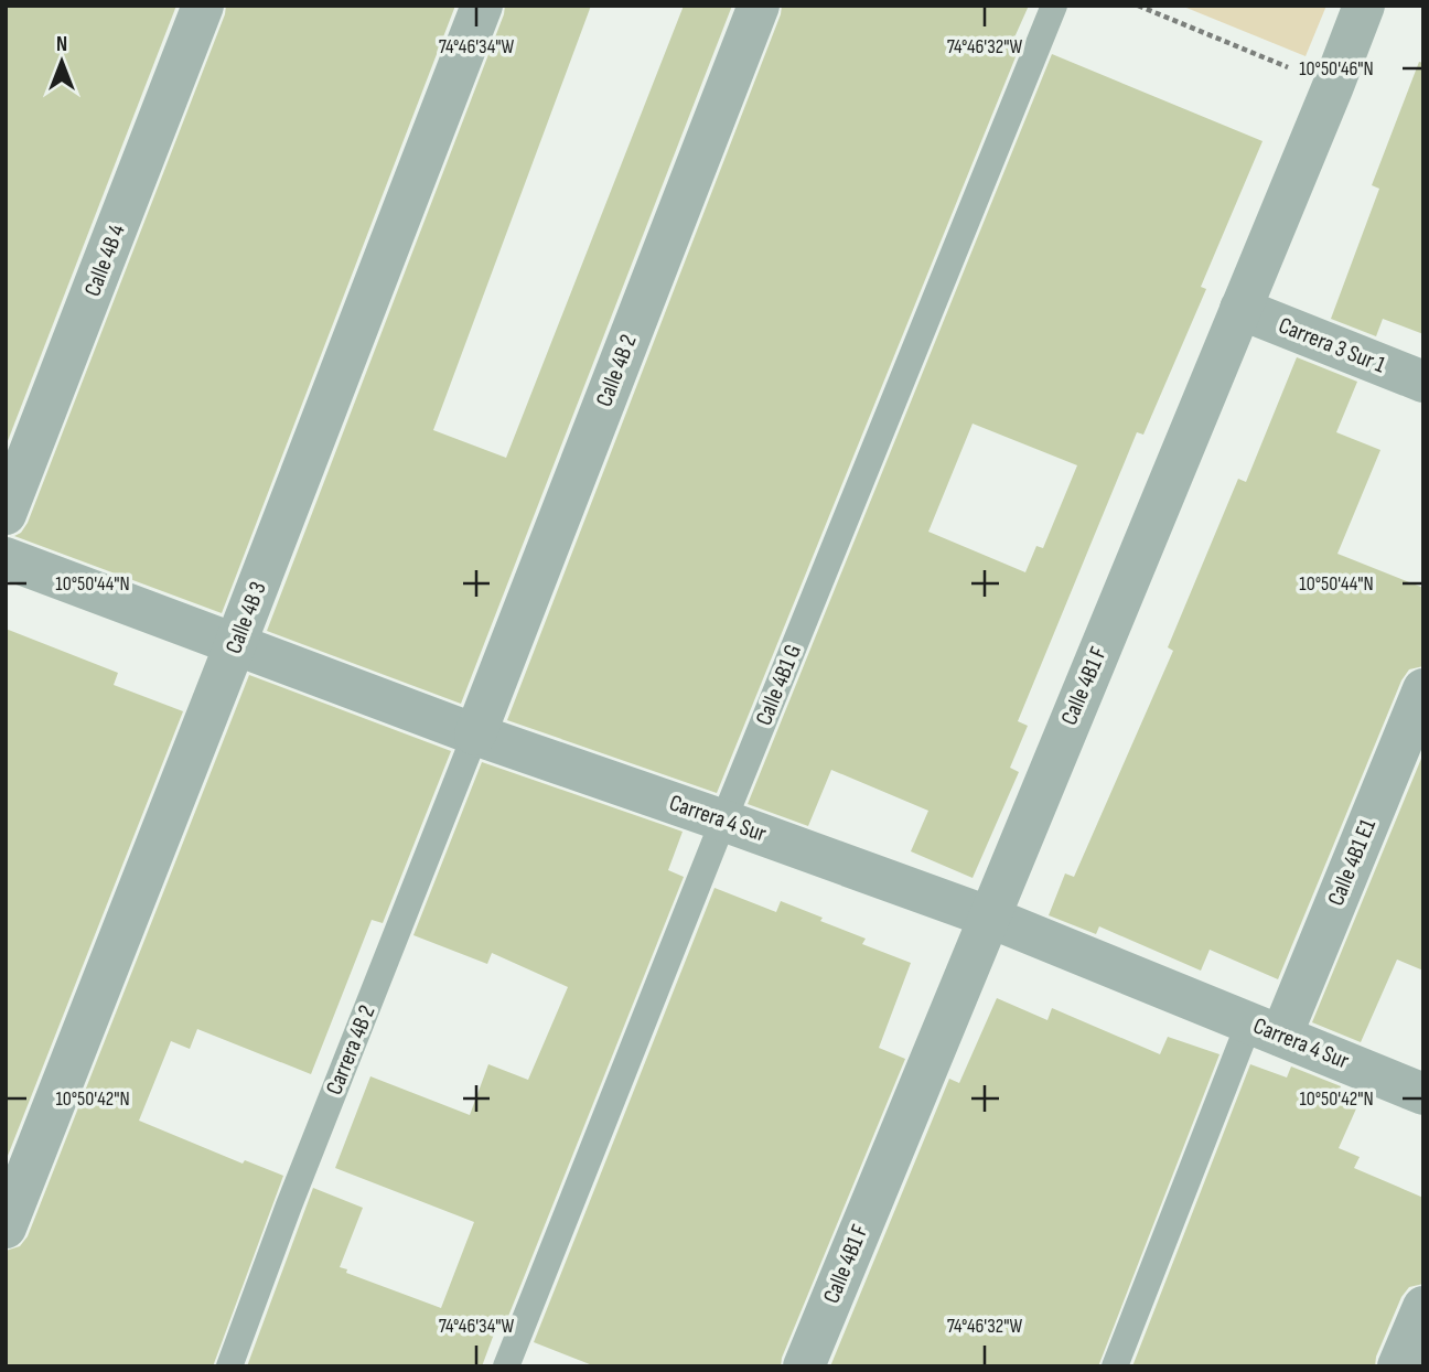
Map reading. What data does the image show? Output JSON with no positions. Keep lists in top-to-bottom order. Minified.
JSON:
{"streets":{"street":["Calle 4B 4","Carrera 3 Sur 1","Calle 4B 2","Calle 4B 3","Calle 4B1 F","Carrera 4 Sur","Calle 4B1 E1"],"lane":["Calle 4B1 G","Carrera 4B 2"]},"crossings":[["Carrera 3 Sur 1","Calle 4B1 F"],["Calle 4B 2","Carrera 4 Sur"],["Calle 4B 2","Carrera 4B 2"],["Calle 4B 3","Carrera 4 Sur"],["Calle 4B1 G","Carrera 4 Sur"],["Calle 4B1 F","Carrera 4 Sur"],["Carrera 4 Sur","Calle 4B1 E1"],["Carrera 4 Sur","Carrera 4B 2"]],"north":"top","coordinates":["74°46'34\"W","74°46'32\"W","10°50'46\"N","10°50'44\"N","10°50'42\"N"]}
